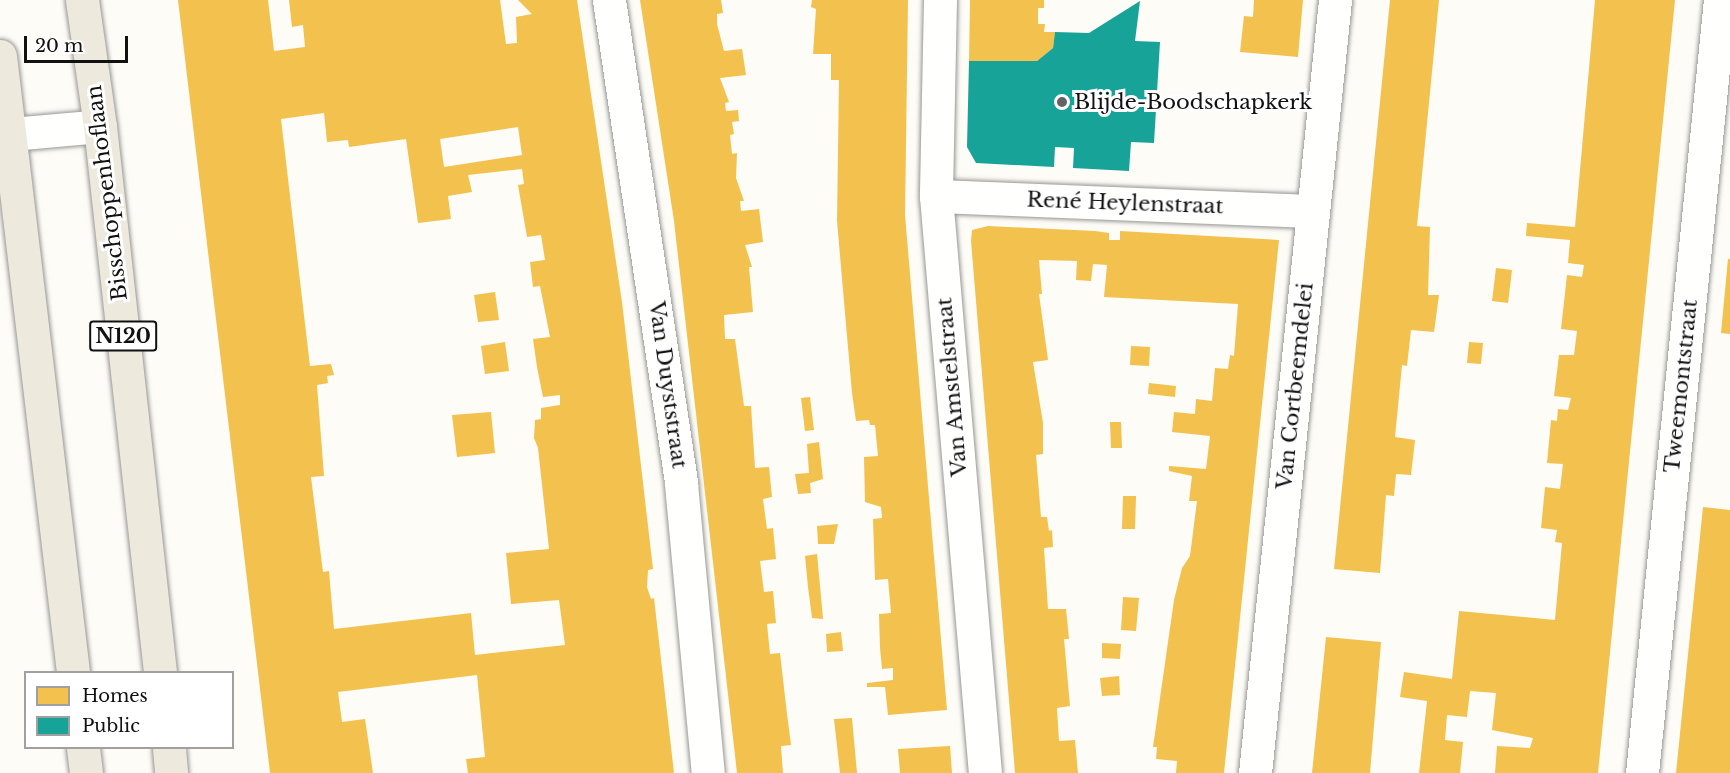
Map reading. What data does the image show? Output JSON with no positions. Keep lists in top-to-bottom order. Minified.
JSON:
{"streets":{"main road":["Bisschoppenhoflaan","N120"],"street":["René Heylenstraat","Van Duyststraat","Van Cortbeemdelei","Tweemontstraat","Van Amstelstraat"]},"crossings":[["René Heylenstraat","Van Cortbeemdelei"],["René Heylenstraat","Van Amstelstraat"]],"places":["Blijde-Boodschapkerk"],"legend":["Homes","Public"],"scale_bar":"20 m"}
